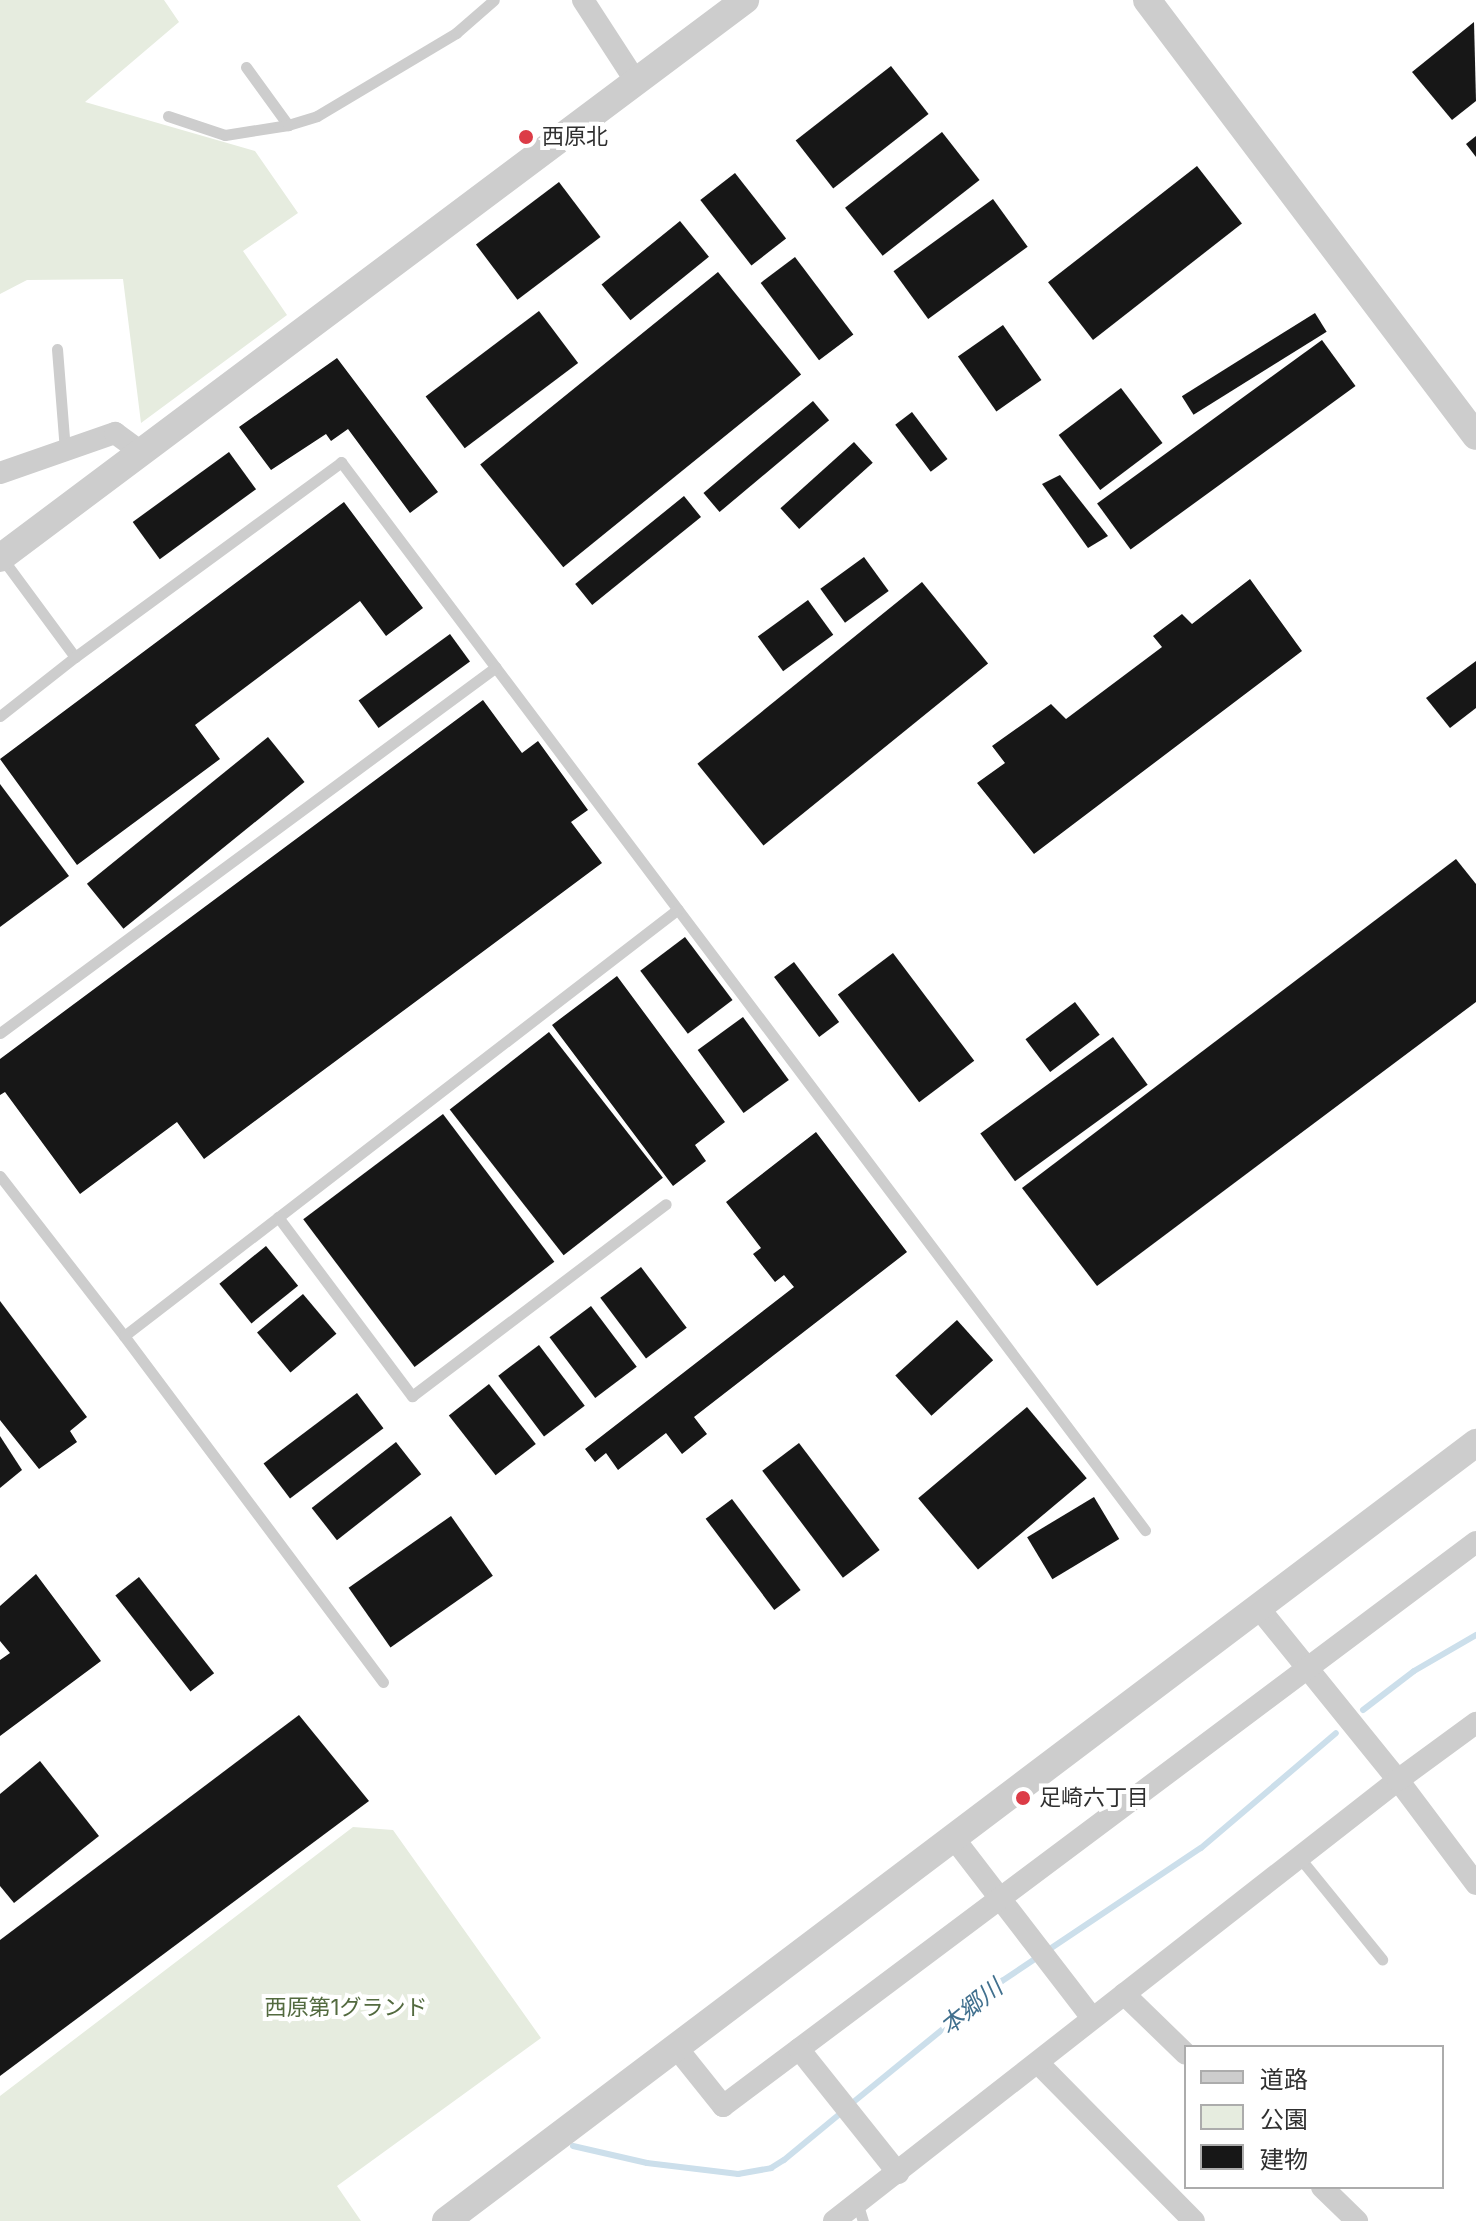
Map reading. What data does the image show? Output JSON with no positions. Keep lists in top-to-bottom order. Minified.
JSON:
{"water":["本郷川"],"parks":["西原第1グランド"],"places":["西原北","足崎六丁目"],"legend":["道路","公園","建物"]}
